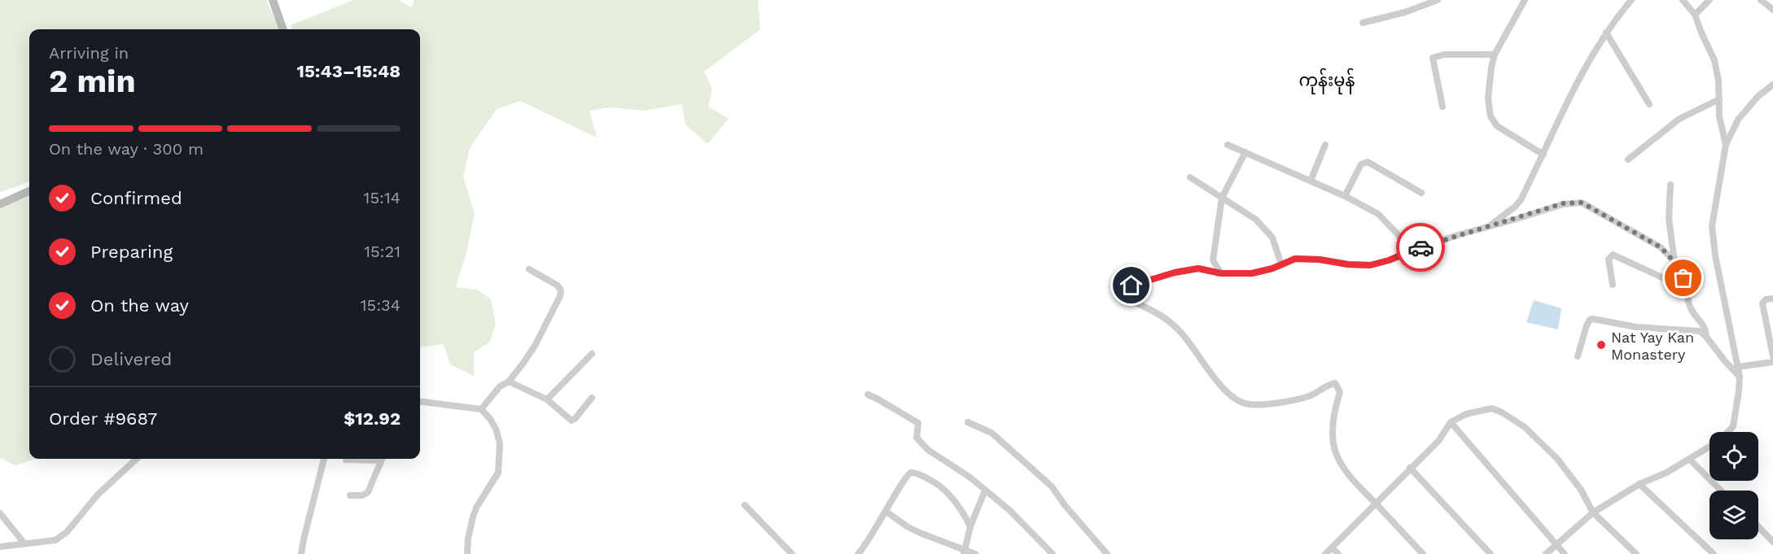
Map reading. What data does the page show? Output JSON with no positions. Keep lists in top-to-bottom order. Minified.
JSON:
{"districts":["ကုန်းမုန်"],"places":["Nat Yay Kan Monastery"],"page":{"heading":["2 min","Arriving in","15:43–15:48"],"panel":["Order #9687","$12.92"],"bar":"On the way · 300 m","list":[["Confirmed","15:14"],["Preparing","15:21"],["On the way","15:34"],"Delivered"]}}
